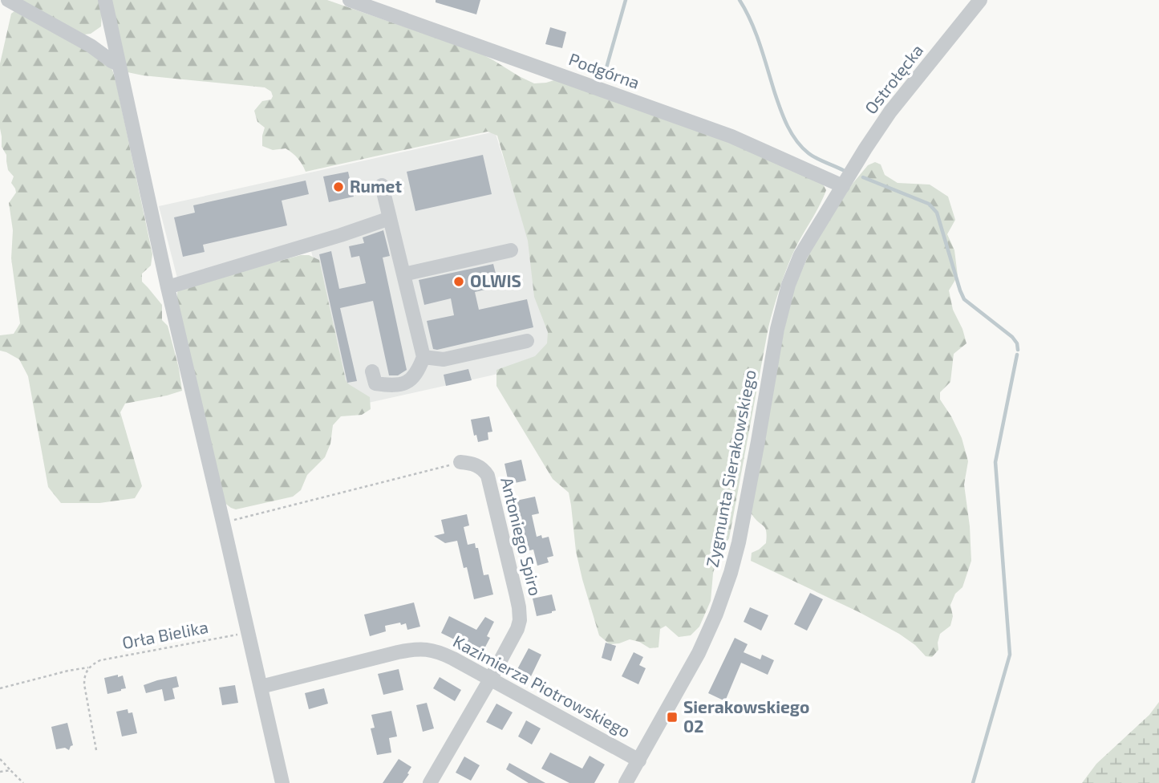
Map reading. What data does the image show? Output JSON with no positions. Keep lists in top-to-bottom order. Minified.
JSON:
{"streets":{"street":["Podgórna","Ostrołęcka","Zygmunta Sierakowskiego","Antoniego Spiro","Kazimierza Piotrowskiego"],"path":["Orła Bielika"]},"crossings":[["Podgórna","Ostrołęcka"],["Podgórna","Zygmunta Sierakowskiego"],["Ostrołęcka","Zygmunta Sierakowskiego"],["Zygmunta Sierakowskiego","Kazimierza Piotrowskiego"],["Antoniego Spiro","Kazimierza Piotrowskiego"]],"places":{"other":["Rumet","OLWIS"],"transit":["Sierakowskiego 02"]}}
